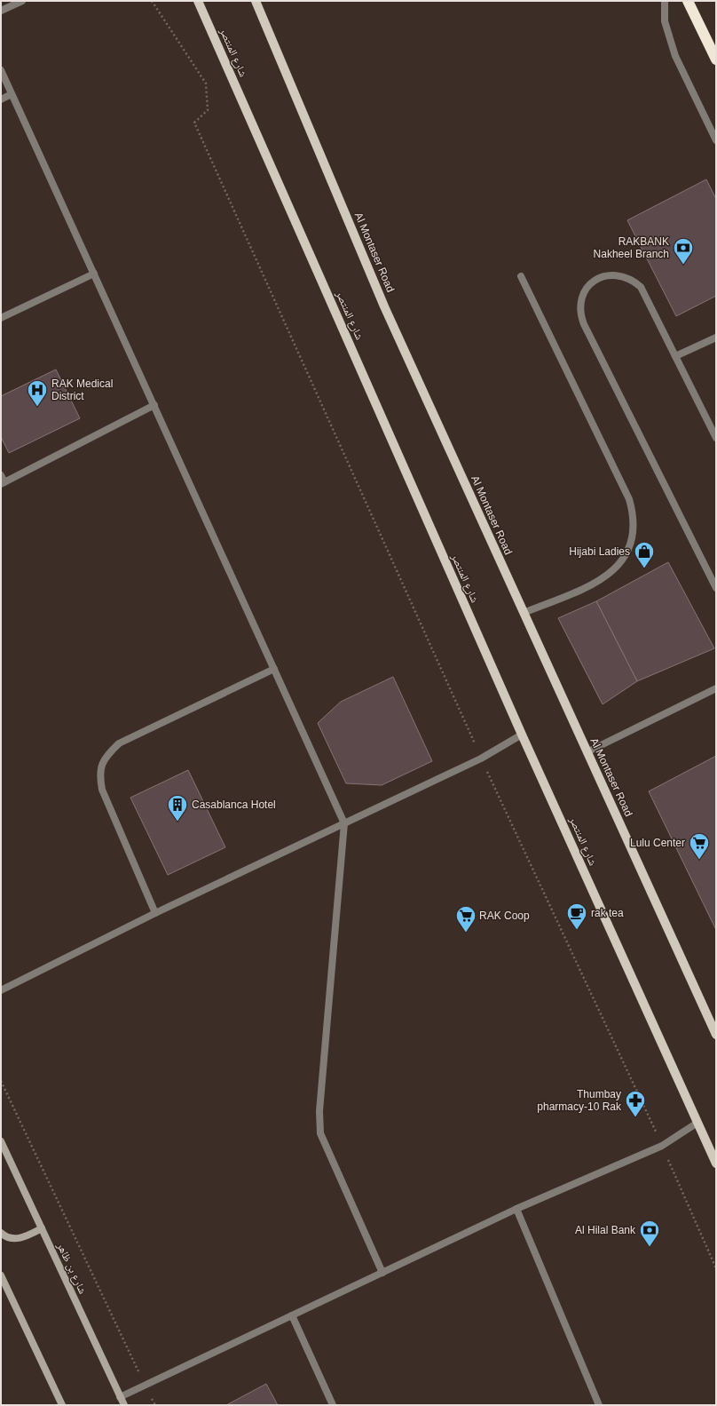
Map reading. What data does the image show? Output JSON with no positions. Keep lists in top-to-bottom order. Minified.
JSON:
{"streets":{"main road":["شارع المنتصر","Al Montaser Road"],"street":["شارع بن ظاهر"]},"places":{"bank":["RAKBANK Nakheel Branch","Al Hilal Bank"],"hospital":["RAK Medical District"],"shop":["Hijabi Ladies"],"building":["Casablanca Hotel"],"supermarket":["Lulu Center","RAK Coop"],"cafe":["rak tea"],"pharmacy":["Thumbay pharmacy-10 Rak"]}}
